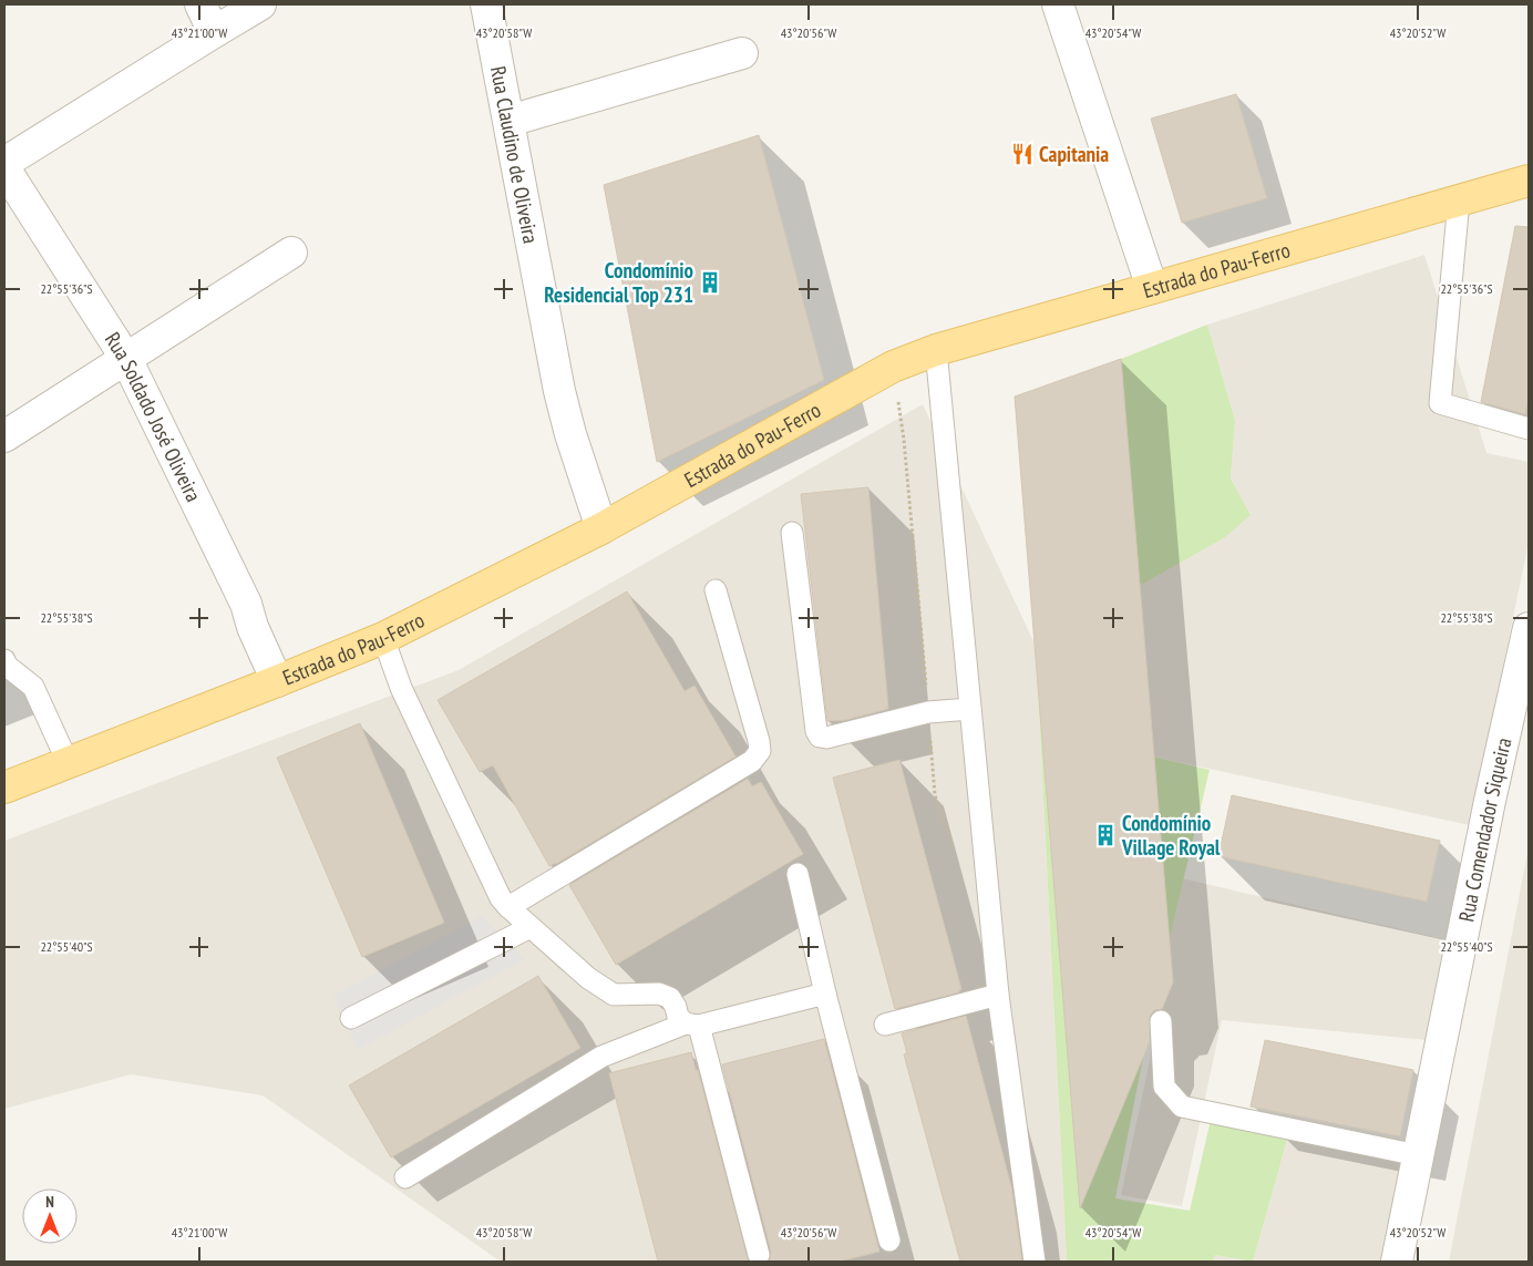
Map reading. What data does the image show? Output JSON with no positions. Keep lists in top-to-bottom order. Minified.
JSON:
{"streets":{"main road":["Estrada do Pau-Ferro"],"street":["Rua Claudino de Oliveira","Rua Soldado José Oliveira","Rua Comendador Siqueira"]},"crossings":[["Rua Claudino de Oliveira","Estrada do Pau-Ferro"],["Estrada do Pau-Ferro","Rua Soldado José Oliveira"]],"places":{"restaurant":["Capitania"],"building":["Condomínio Residencial Top 231","Condomínio Village Royal"]},"north":"top","coordinates":["43°21'00\"W","43°20'58\"W","43°20'56\"W","43°20'54\"W","43°20'52\"W","22°55'36\"S","22°55'38\"S","22°55'40\"S"]}
